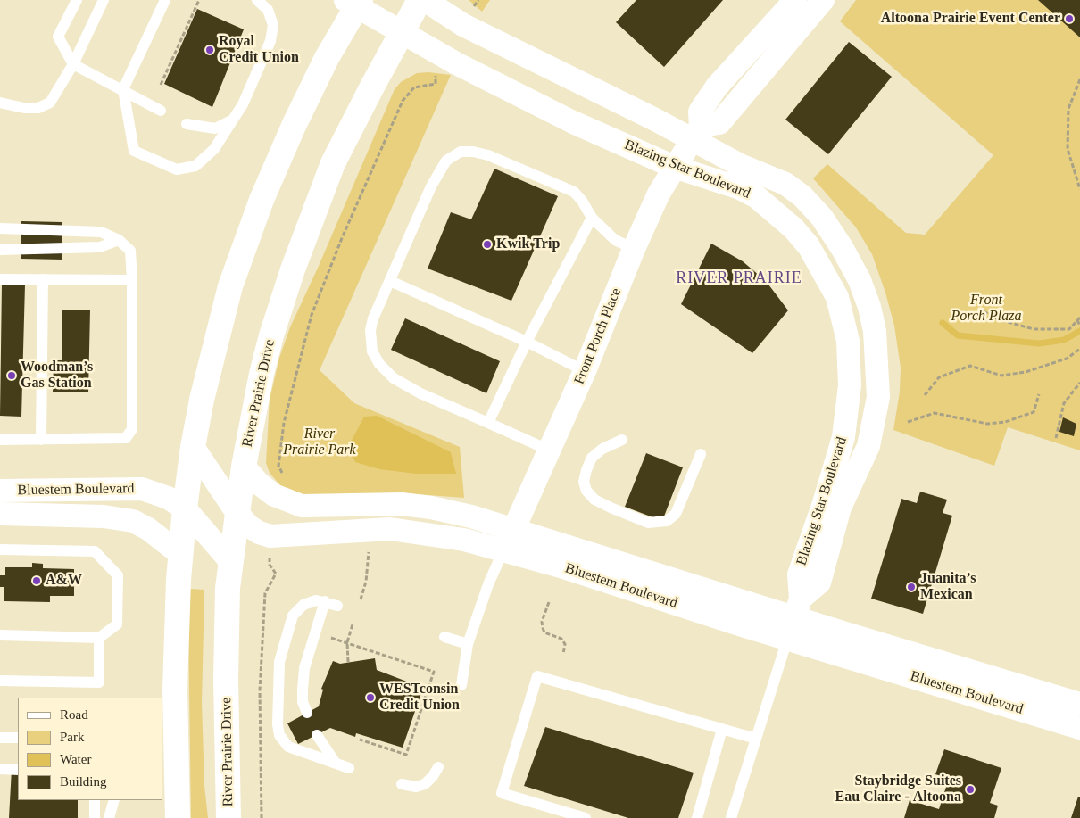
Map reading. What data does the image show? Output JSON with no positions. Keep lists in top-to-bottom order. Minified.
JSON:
{"streets":{"main road":["River Prairie Drive"],"street":["Blazing Star Boulevard","Front Porch Place","Bluestem Boulevard"]},"crossings":[["Blazing Star Boulevard","Front Porch Place"],["Blazing Star Boulevard","River Prairie Drive"],["Blazing Star Boulevard","Bluestem Boulevard"],["Front Porch Place","Bluestem Boulevard"],["River Prairie Drive","Bluestem Boulevard"]],"districts":["RIVER PRAIRIE"],"parks":["Front Porch Plaza","River Prairie Park"],"places":["Altoona Prairie Event Center","Royal Credit Union","Kwik Trip","Woodman’s Gas Station","A&W","Juanita’s Mexican","WESTconsin Credit Union","Staybridge Suites Eau Claire - Altoona"],"legend":["Road","Park","Water","Building"]}
